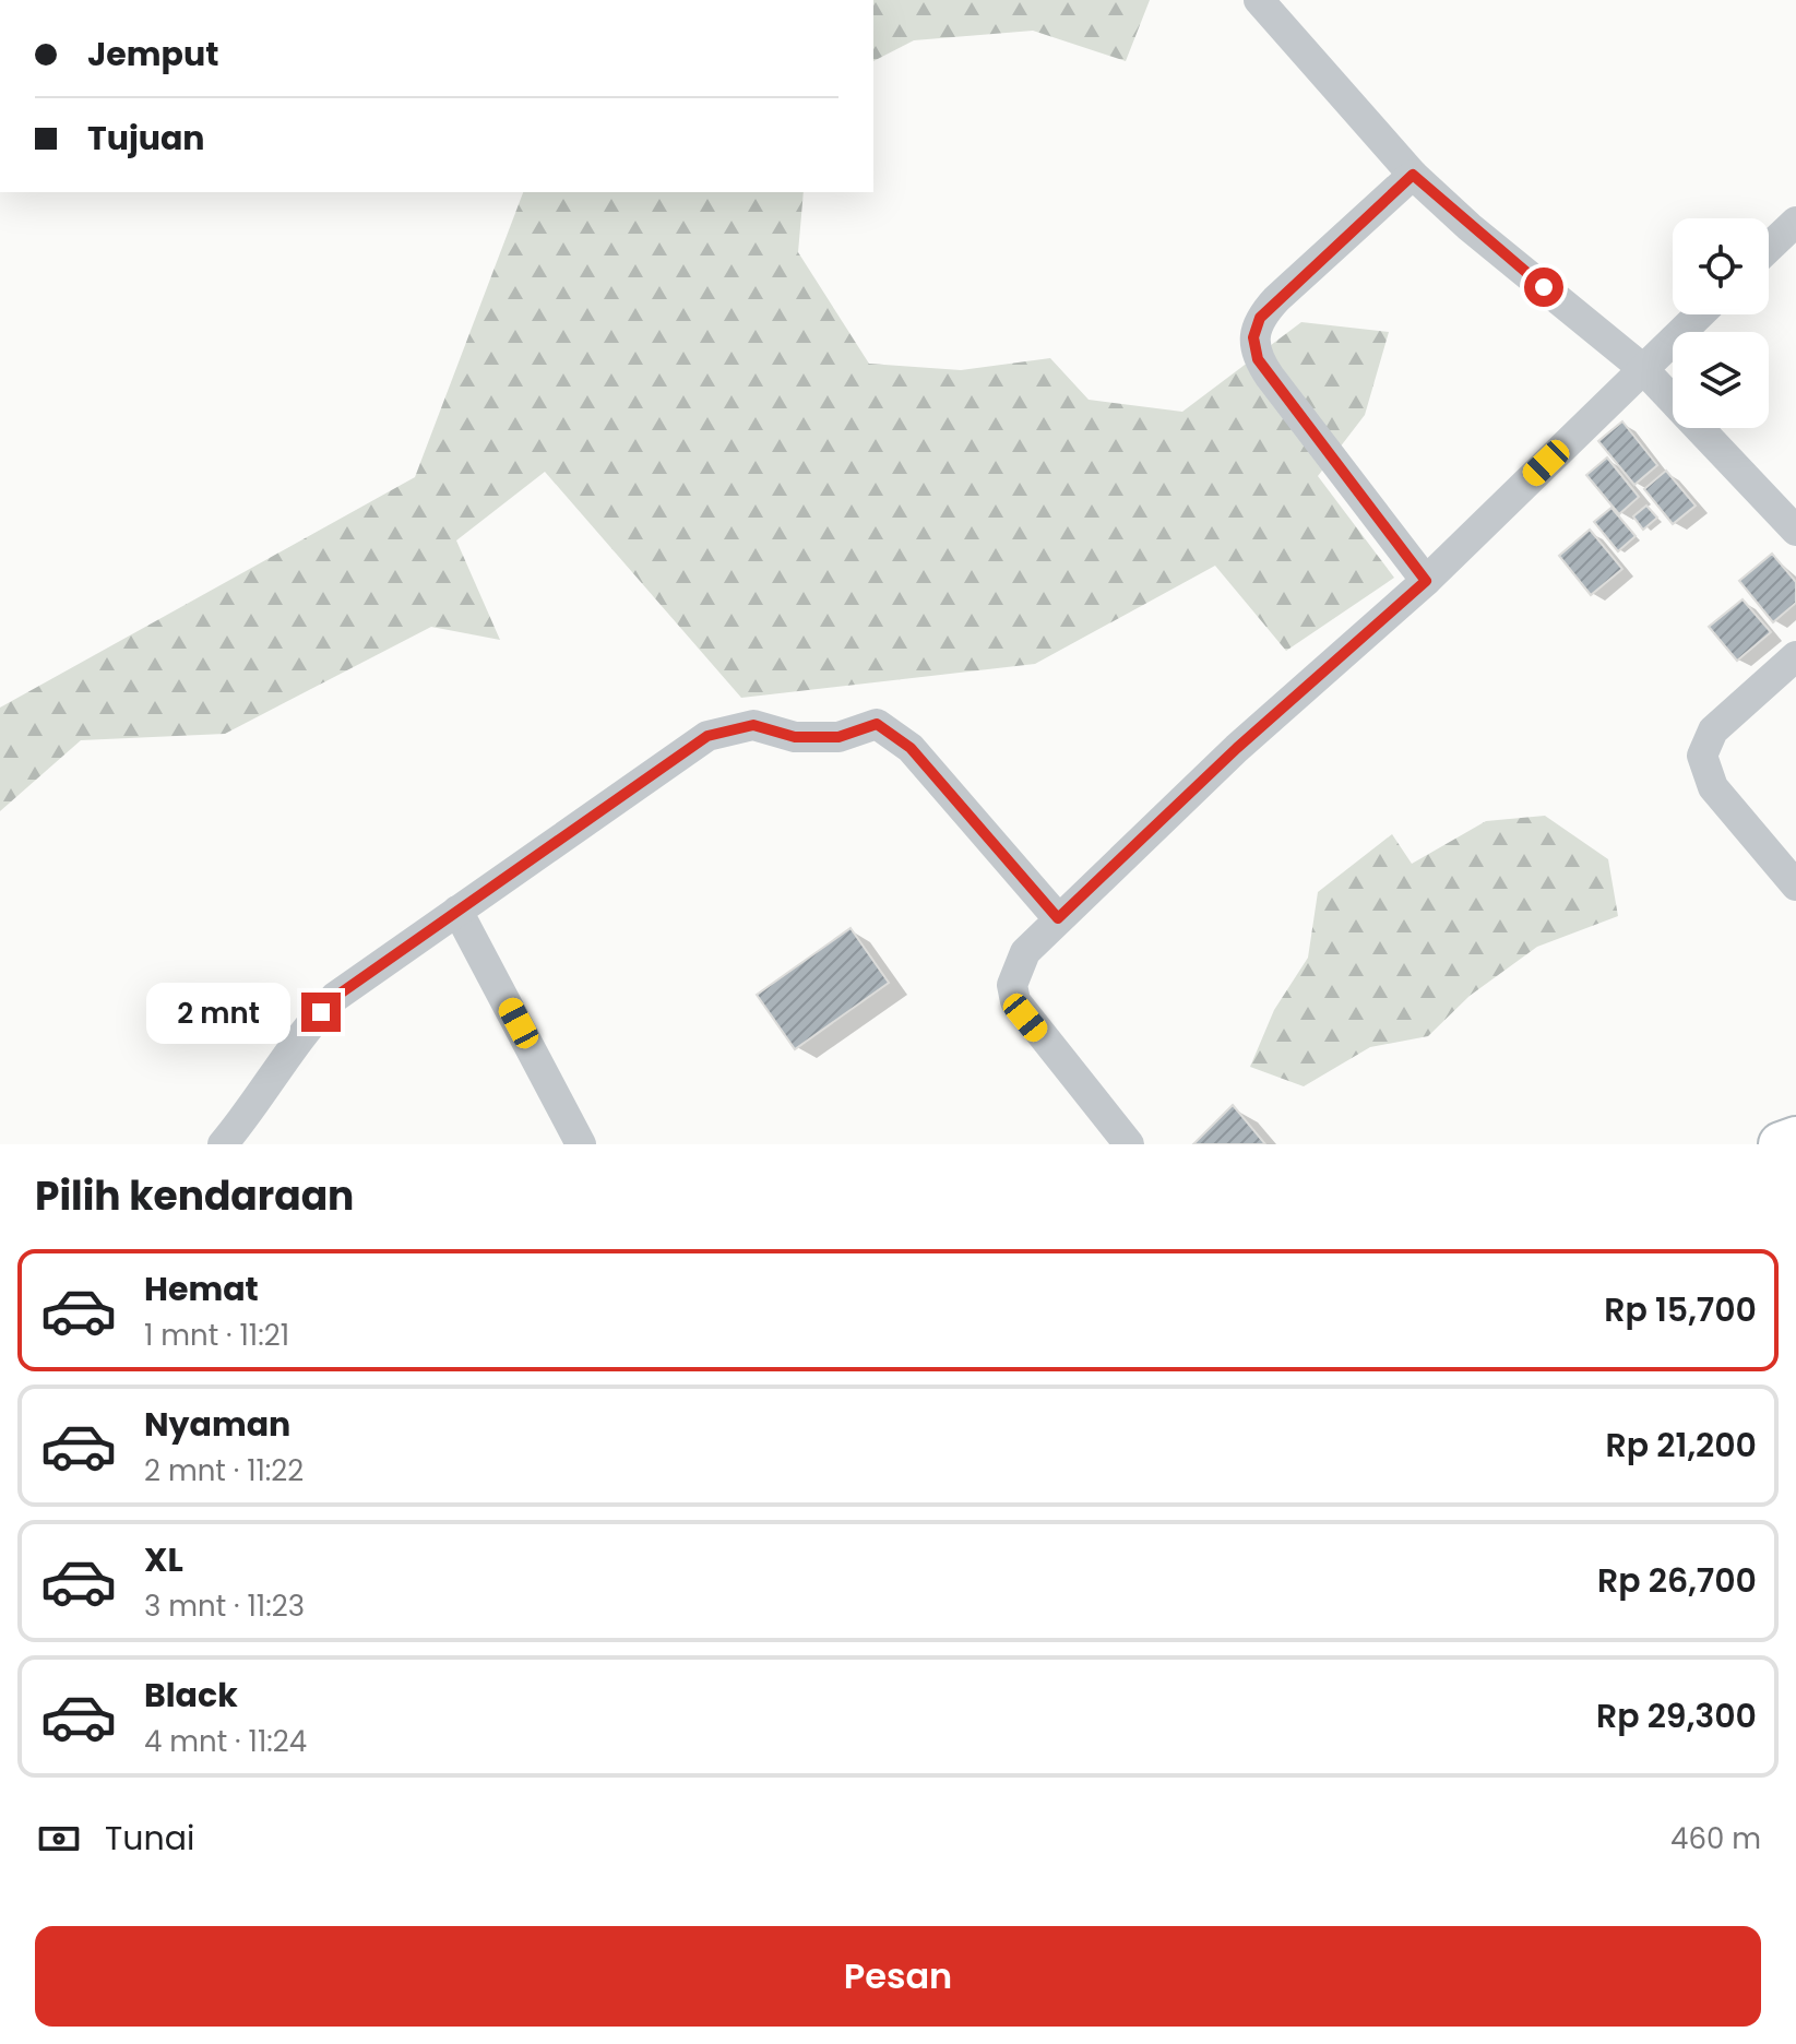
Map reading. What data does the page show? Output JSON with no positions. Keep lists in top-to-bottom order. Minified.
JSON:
{"page":{"banner":["Jemput","Tujuan"],"bubble":"2 mnt","heading":"Pilih kendaraan","list":[{"name":"Hemat","note":"1 mnt · 11:21","value":"Rp 15,700"},{"name":"Nyaman","note":"2 mnt · 11:22","value":"Rp 21,200"},{"name":"XL","note":"3 mnt · 11:23","value":"Rp 26,700"},{"name":"Black","note":"4 mnt · 11:24","value":"Rp 29,300"}],"pay":["Tunai","460 m"],"buttons":"Pesan"}}
